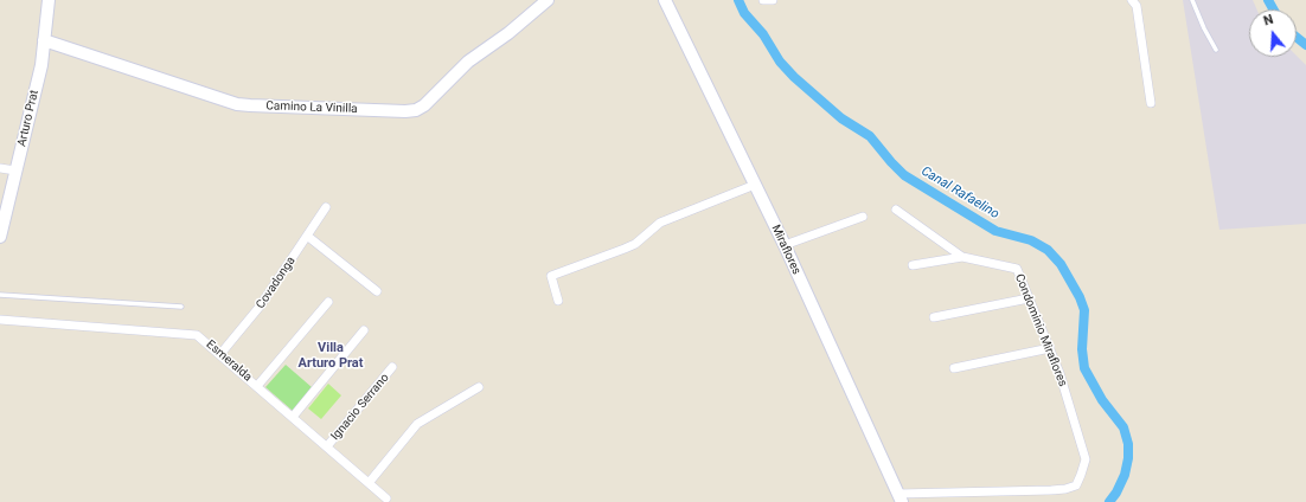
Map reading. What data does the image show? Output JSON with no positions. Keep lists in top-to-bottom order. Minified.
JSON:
{"streets":{"street":["Camino La Vinilla","Arturo Prat","Miraflores","Covadonga","Condominio Miraflores","Esmeralda","Ignacio Serrano"]},"crossings":[["Camino La Vinilla","Arturo Prat"],["Miraflores","Condominio Miraflores"],["Covadonga","Esmeralda"],["Esmeralda","Ignacio Serrano"]],"districts":["Villa Arturo Prat"],"water":["Canal Rafaelino"],"north":"top"}
